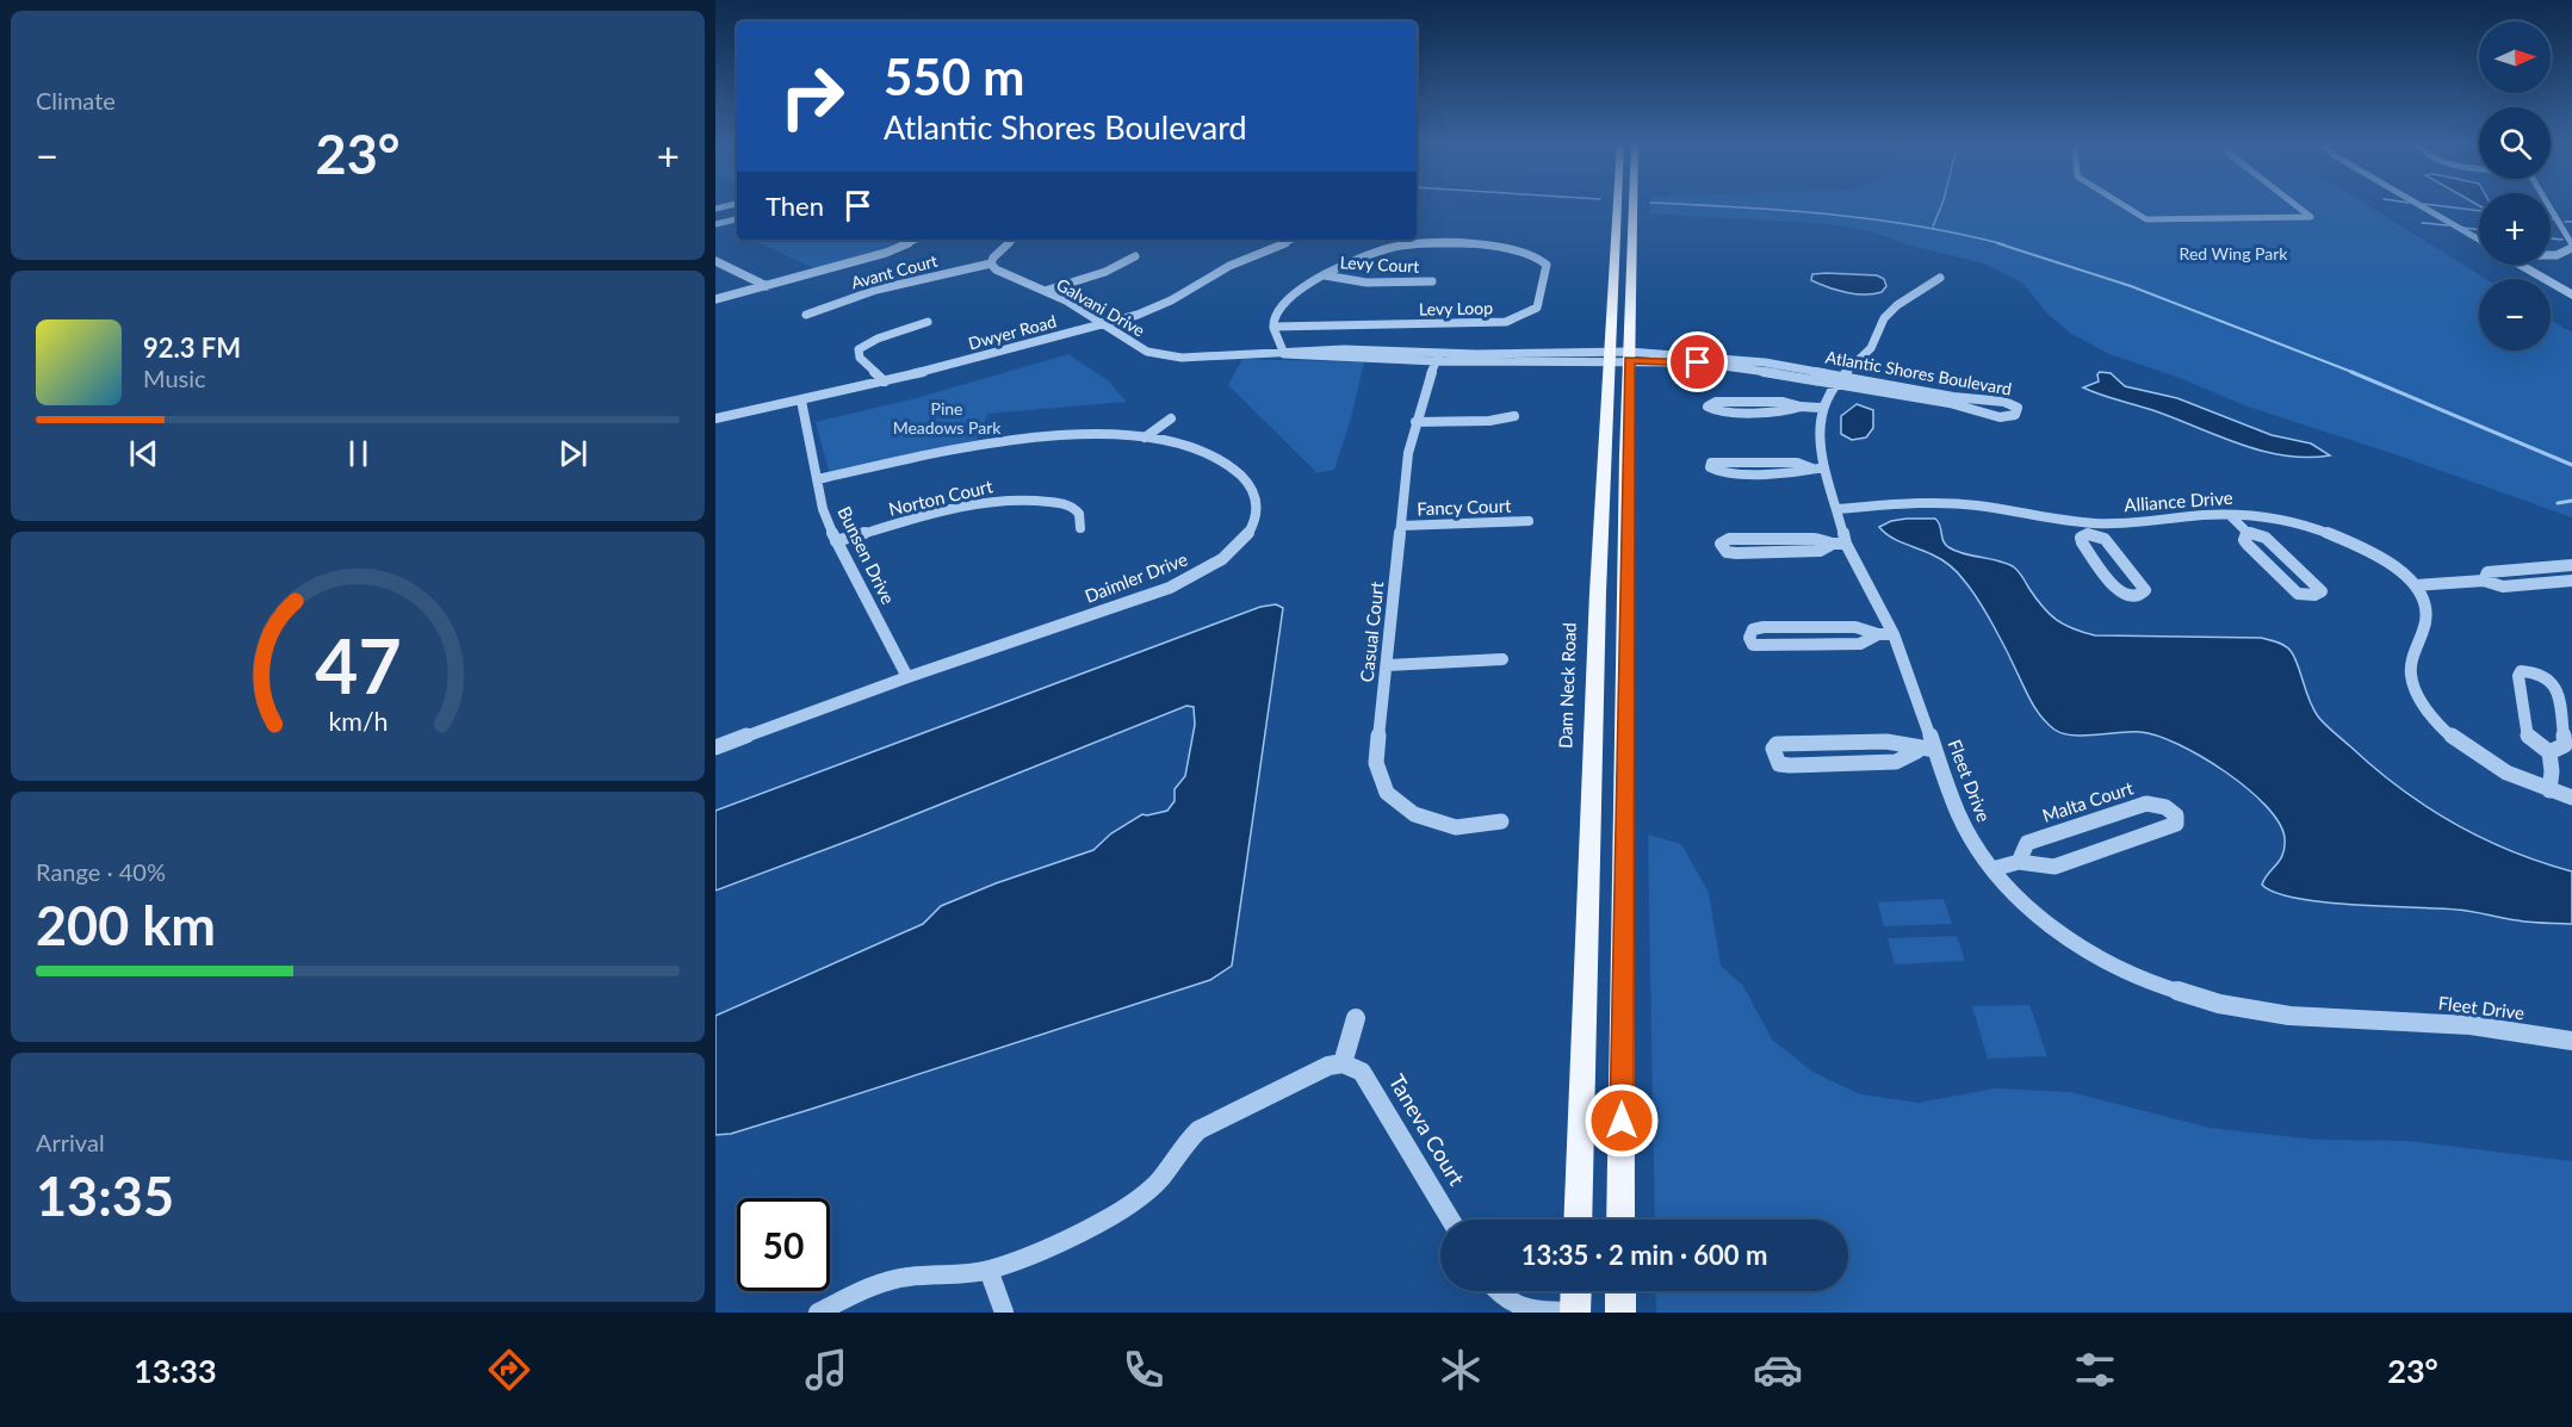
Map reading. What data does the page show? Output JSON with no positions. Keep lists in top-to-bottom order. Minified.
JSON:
{"streets":{"main road":["Dam Neck Road"],"street":["Levy Court","Avant Court","Galvani Drive","Levy Loop","Dwyer Road","Atlantic Shores Boulevard","Norton Court","Alliance Drive","Fancy Court","Bunsen Drive","Daimler Drive","Casual Court","Fleet Drive","Malta Court","Taneva Court"]},"crossings":[["Levy Court","Levy Loop"],["Avant Court","Galvani Drive"],["Galvani Drive","Dwyer Road"],["Galvani Drive","Atlantic Shores Boulevard"],["Galvani Drive","Casual Court"],["Galvani Drive","Dam Neck Road"],["Dwyer Road","Bunsen Drive"],["Atlantic Shores Boulevard","Dam Neck Road"],["Atlantic Shores Boulevard","Fleet Drive"],["Norton Court","Bunsen Drive"],["Alliance Drive","Fleet Drive"],["Fancy Court","Casual Court"],["Bunsen Drive","Daimler Drive"],["Fleet Drive","Malta Court"]],"parks":["Red Wing Park","Pine Meadows Park"],"north":"right","page":{"tile":["Climate",["Range · 40%","200 km"],["Arrival","13:35"]],"map_buttons":["+","−"],"turn":["550 m","Atlantic Shores Boulevard"],"heat":["−","23°","+"],"then":"Then","song":["92.3 FM","Music"],"limit":"50","trip":"13:35 · 2 min · 600 m","tabs":["13:33","23°"],"gauge":["47","km/h"]}}
